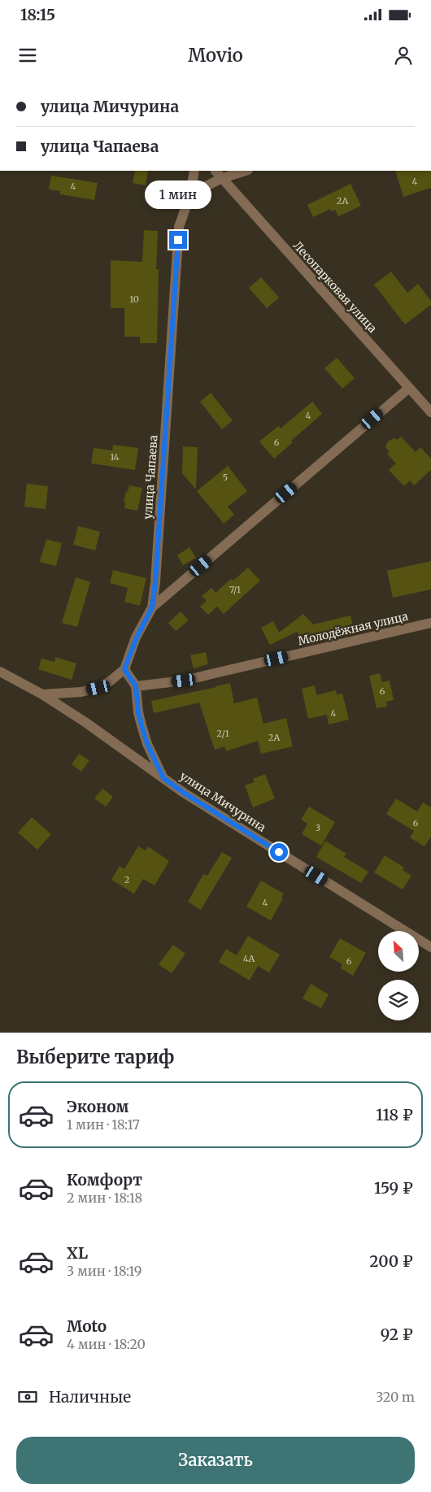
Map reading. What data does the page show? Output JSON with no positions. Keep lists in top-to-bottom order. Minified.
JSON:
{"streets":{"street":["Лесопарковая улица","улица Чапаева","Молодёжная улица","улица Мичурина"]},"crossings":[["улица Чапаева","улица Мичурина"],["Молодёжная улица","улица Мичурина"]],"house_numbers":["4","4","2А","10","4","6","14","5","7/1","6","4","2/1","2А","6","3","2","4","4А","6"],"north":"top left","page":{"status":"18:15","header":"Movio","banner":["улица Мичурина","улица Чапаева"],"bubble":"1 мин","heading":"Выберите тариф","list":[{"name":"Эконом","note":"1 мин · 18:17","value":"118 ₽"},{"name":"Комфорт","note":"2 мин · 18:18","value":"159 ₽"},{"name":"XL","note":"3 мин · 18:19","value":"200 ₽"},{"name":"Moto","note":"4 мин · 18:20","value":"92 ₽"}],"pay":["Наличные","320 m"],"buttons":"Заказать"}}
